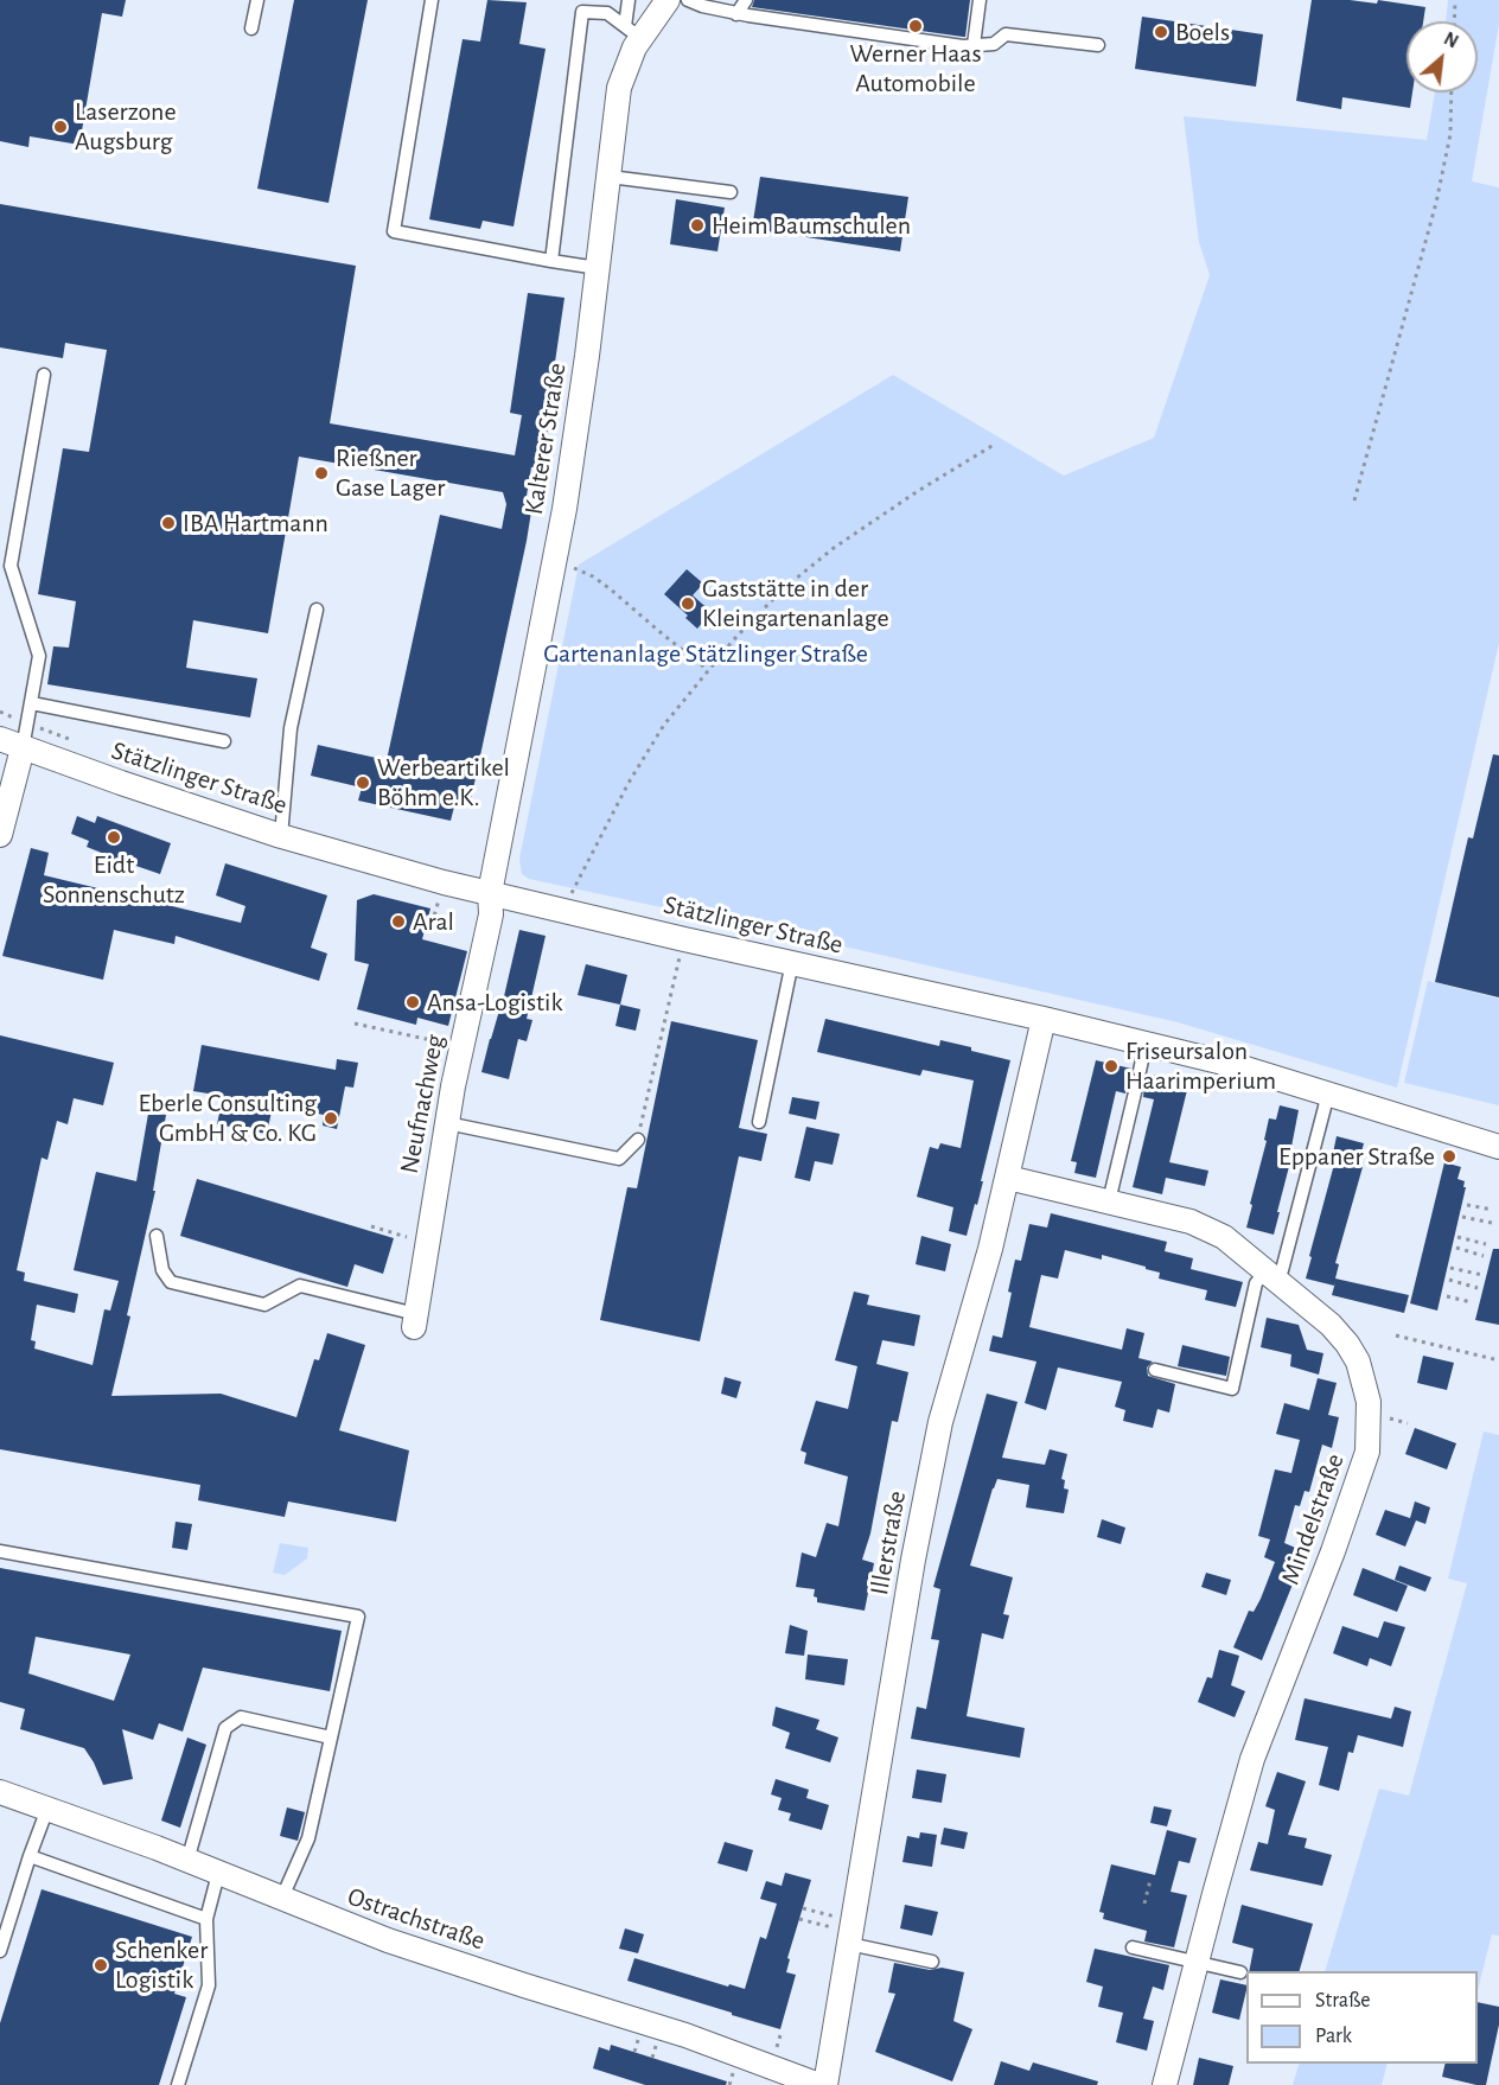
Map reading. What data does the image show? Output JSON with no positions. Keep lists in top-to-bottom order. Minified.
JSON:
{"streets":{"street":["Kalterer Straße","Stätzlinger Straße","Neufnachweg","Mindelstraße","Illerstraße","Ostrachstraße"]},"crossings":[["Kalterer Straße","Stätzlinger Straße"],["Kalterer Straße","Neufnachweg"],["Stätzlinger Straße","Neufnachweg"],["Stätzlinger Straße","Illerstraße"],["Mindelstraße","Illerstraße"]],"parks":["Gartenanlage Stätzlinger Straße"],"places":["Werner Haas Automobile","Boels","Laserzone Augsburg","Heim Baumschulen","Rießner Gase Lager","IBA Hartmann","Gaststätte in der Kleingartenanlage","Werbeartikel Böhm e.K.","Eidt Sonnenschutz","Aral","Ansa-Logistik","Friseursalon Haarimperium","Eberle Consulting GmbH & Co. KG","Eppaner Straße","Schenker Logistik"],"legend":["Straße","Park"],"north":"top right"}
